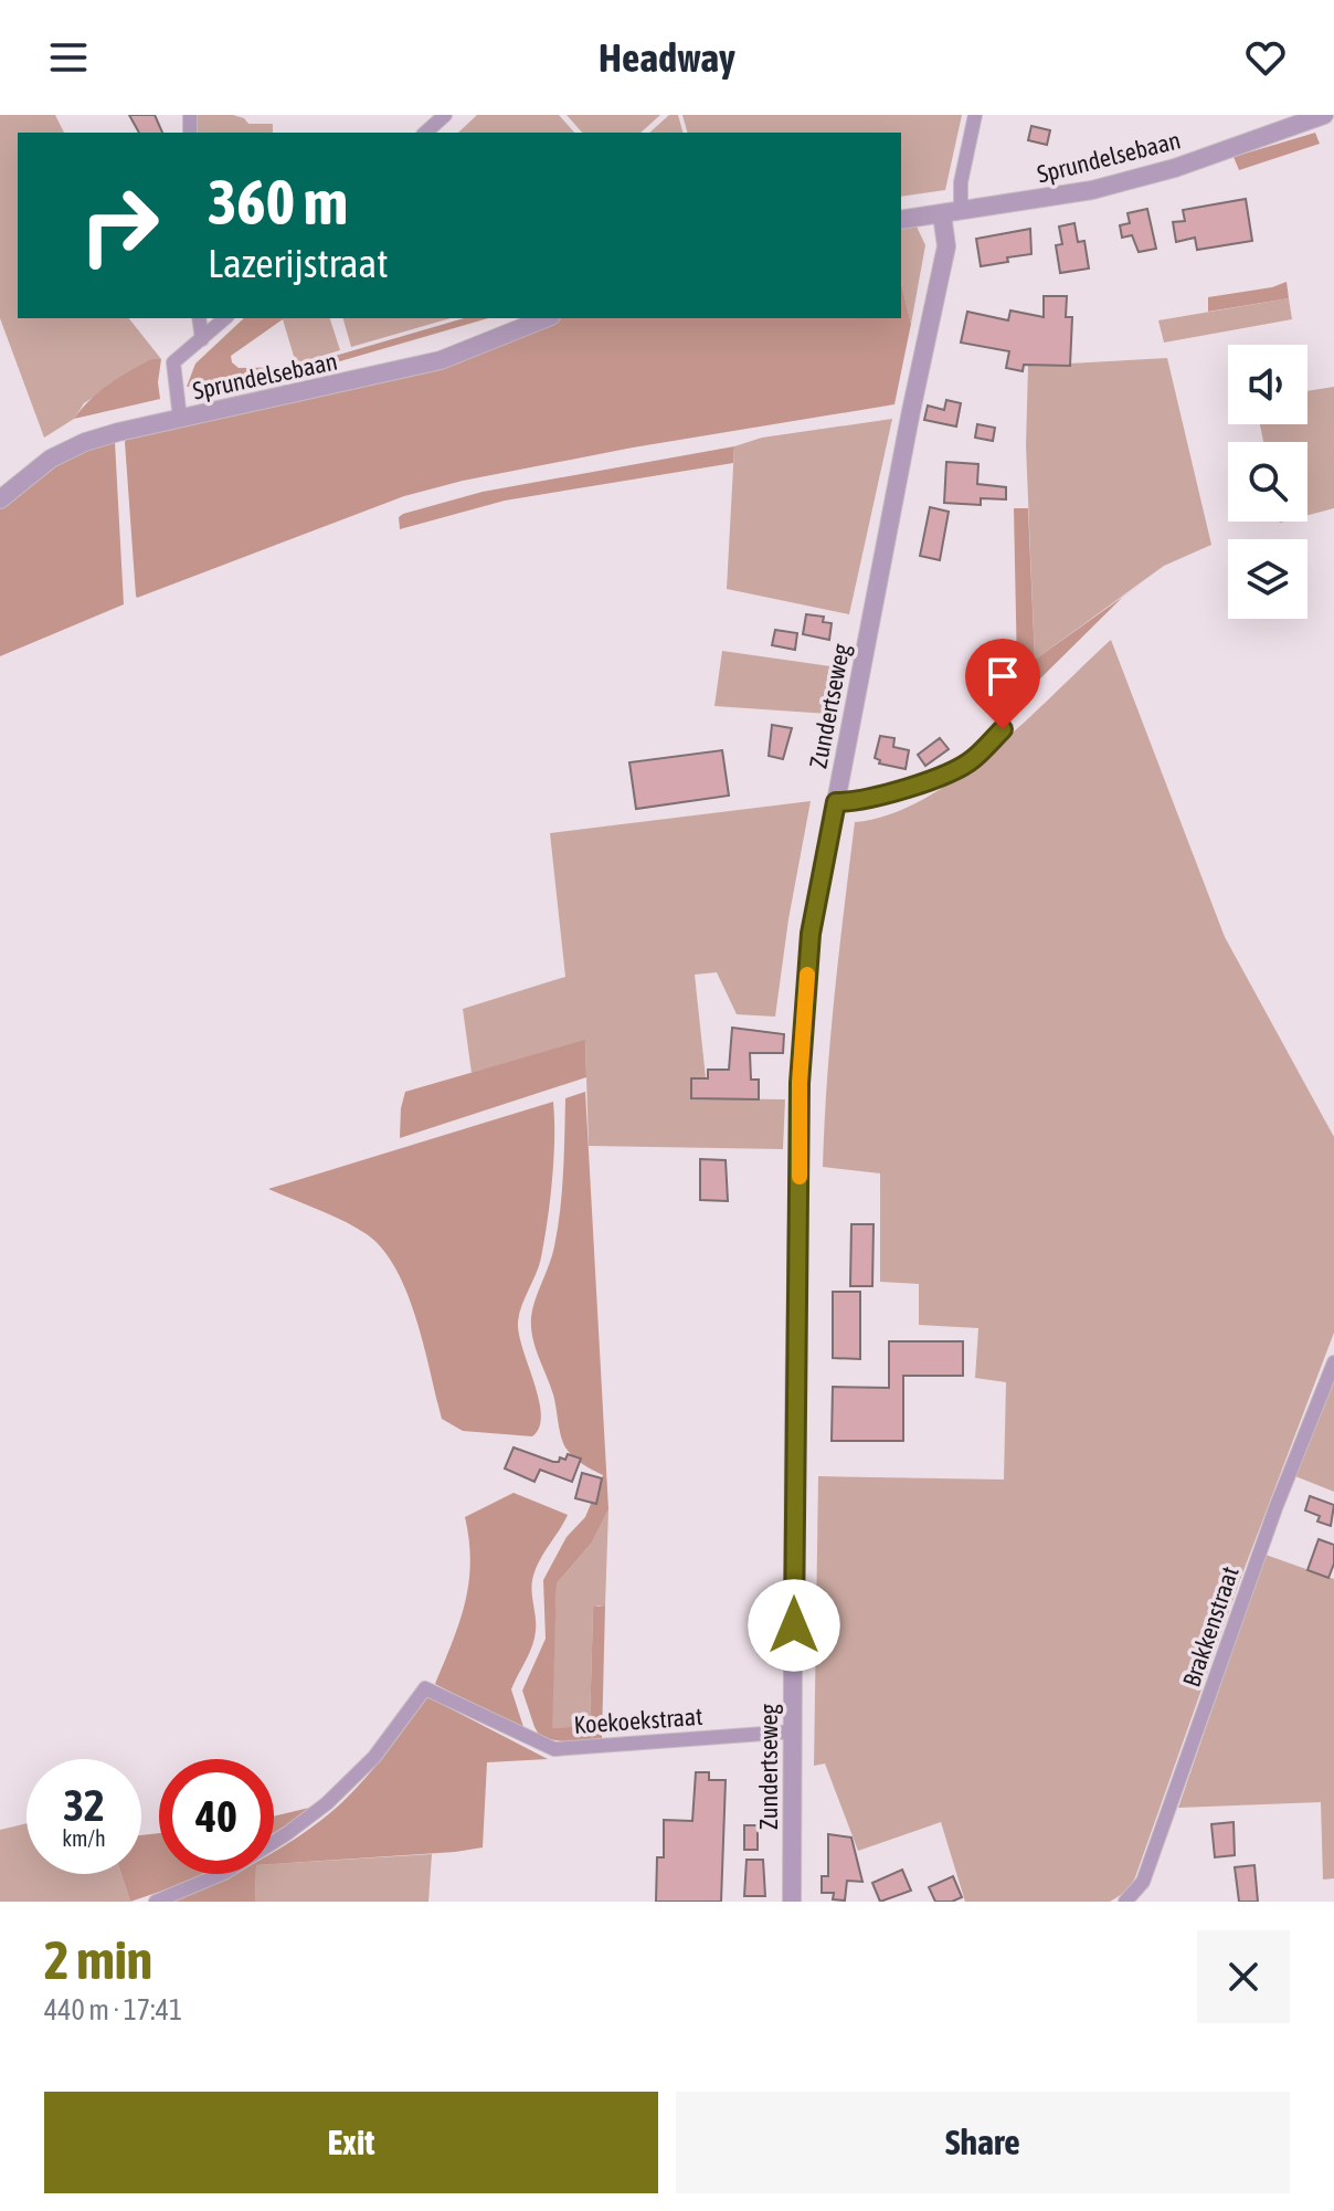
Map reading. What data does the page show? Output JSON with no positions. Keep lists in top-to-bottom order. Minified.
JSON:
{"streets":{"street":["Sprundelsebaan","Zundertseweg","Brakkenstraat","Koekoekstraat"]},"crossings":[["Sprundelsebaan","Zundertseweg"],["Zundertseweg","Koekoekstraat"]],"page":{"header":"Headway","turn":["360 m","Lazerijstraat"],"speed":"32 km/h","limit":"40","heading":["2 min","440 m · 17:41"],"buttons":["Exit","Share"]}}
